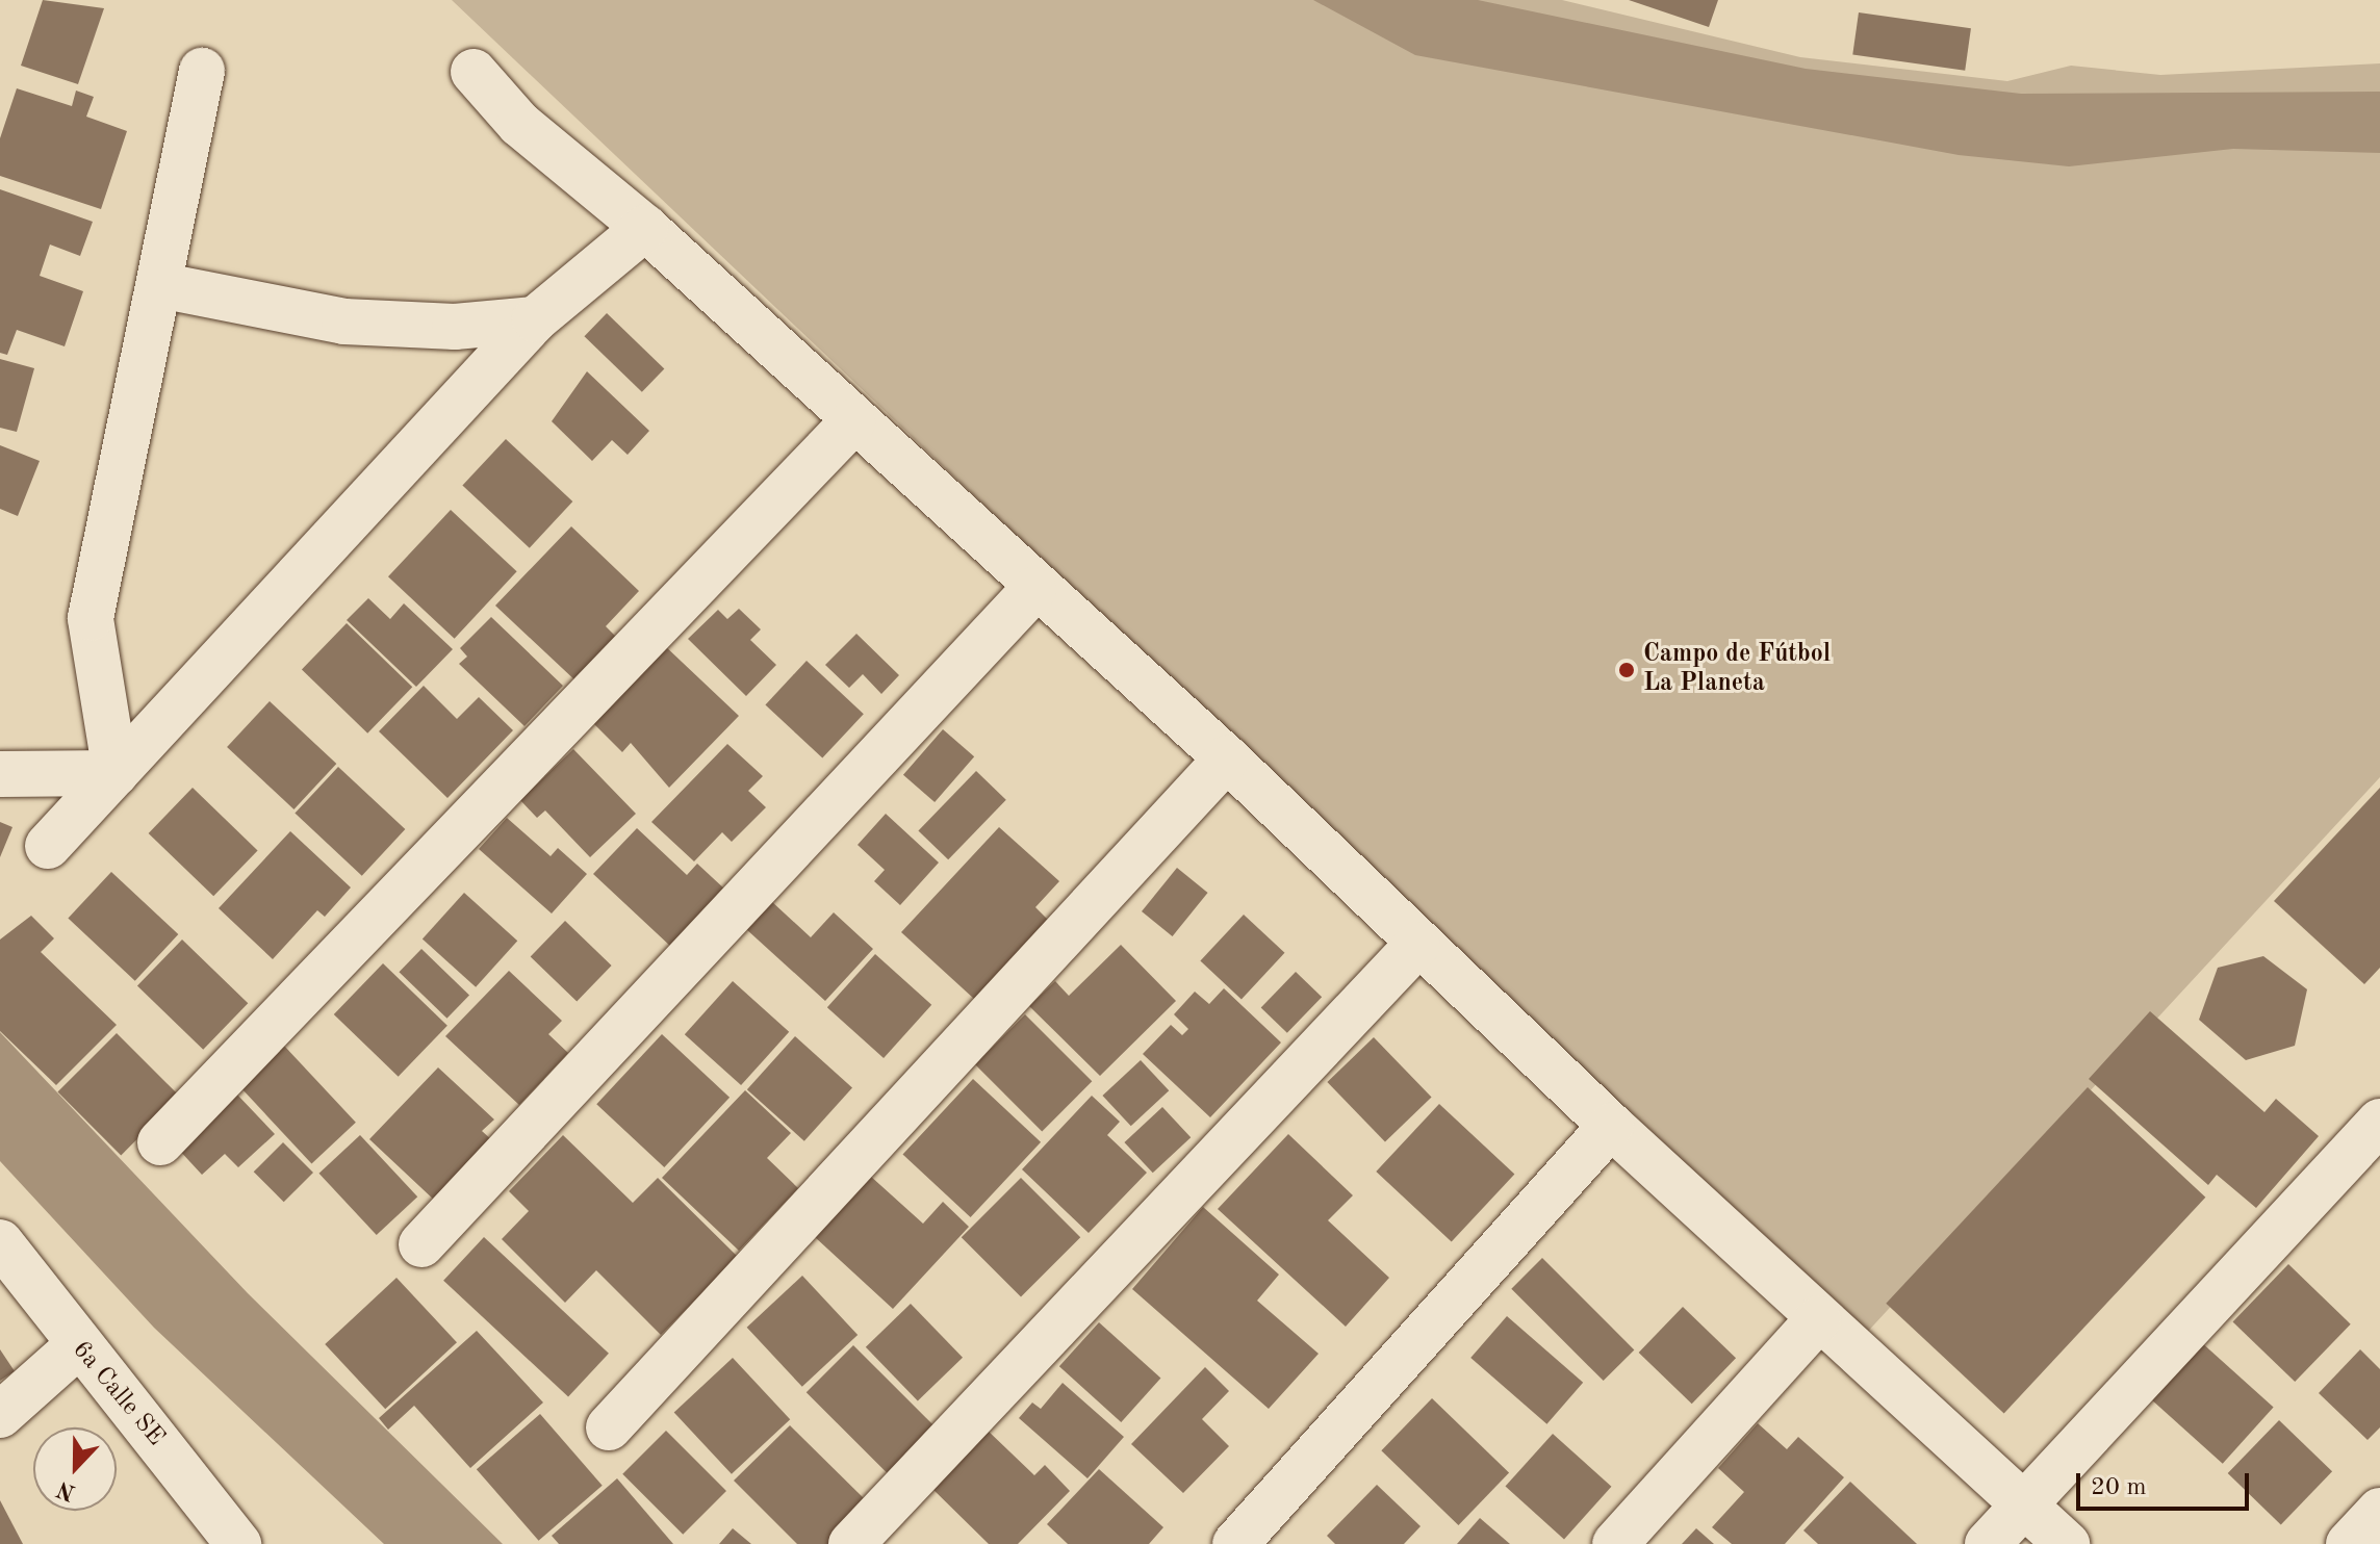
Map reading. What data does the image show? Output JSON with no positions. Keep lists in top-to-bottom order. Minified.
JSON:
{"streets":{"street":["6a Calle SE"]},"places":["Campo de Fútbol La Planeta"],"scale_bar":"20 m","north":"bottom"}
